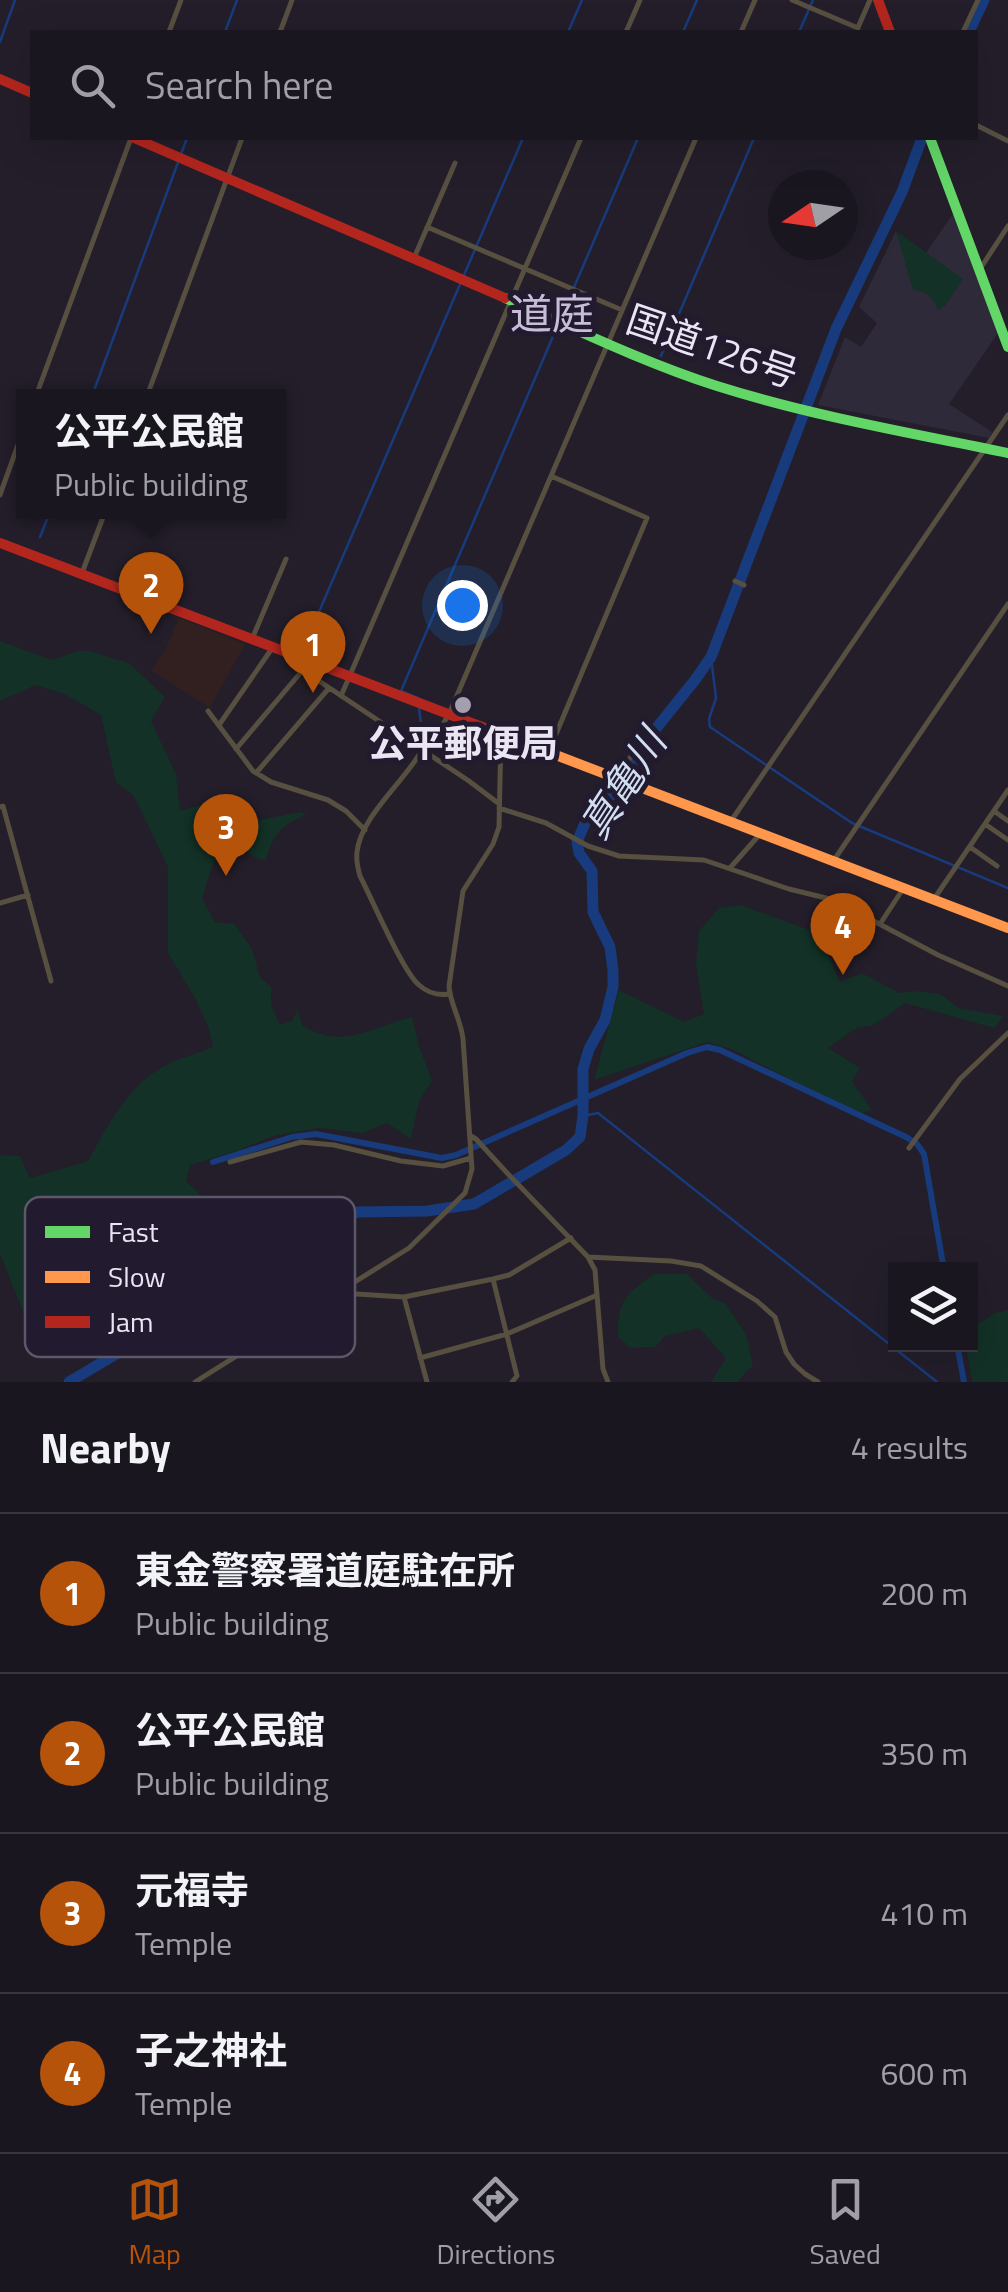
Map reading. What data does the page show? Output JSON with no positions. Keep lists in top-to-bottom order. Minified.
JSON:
{"streets":{"main road":["国道126号"]},"districts":["道庭"],"water":["真亀川"],"places":["公平郵便局"],"legend":["Fast","Slow","Jam"],"north":"left","page":{"search":"Search here","popup":["公平公民館","Public building"],"pins":["2","1","3","4"],"heading":["Nearby","4 results"],"list":[{"mark":"1","name":"東金警察署道庭駐在所","note":"Public building","value":"200 m"},{"mark":"2","name":"公平公民館","note":"Public building","value":"350 m"},{"mark":"3","name":"元福寺","note":"Temple","value":"410 m"},{"mark":"4","name":"子之神社","note":"Temple","value":"600 m"}],"nav":["Map","Directions","Saved"]}}
